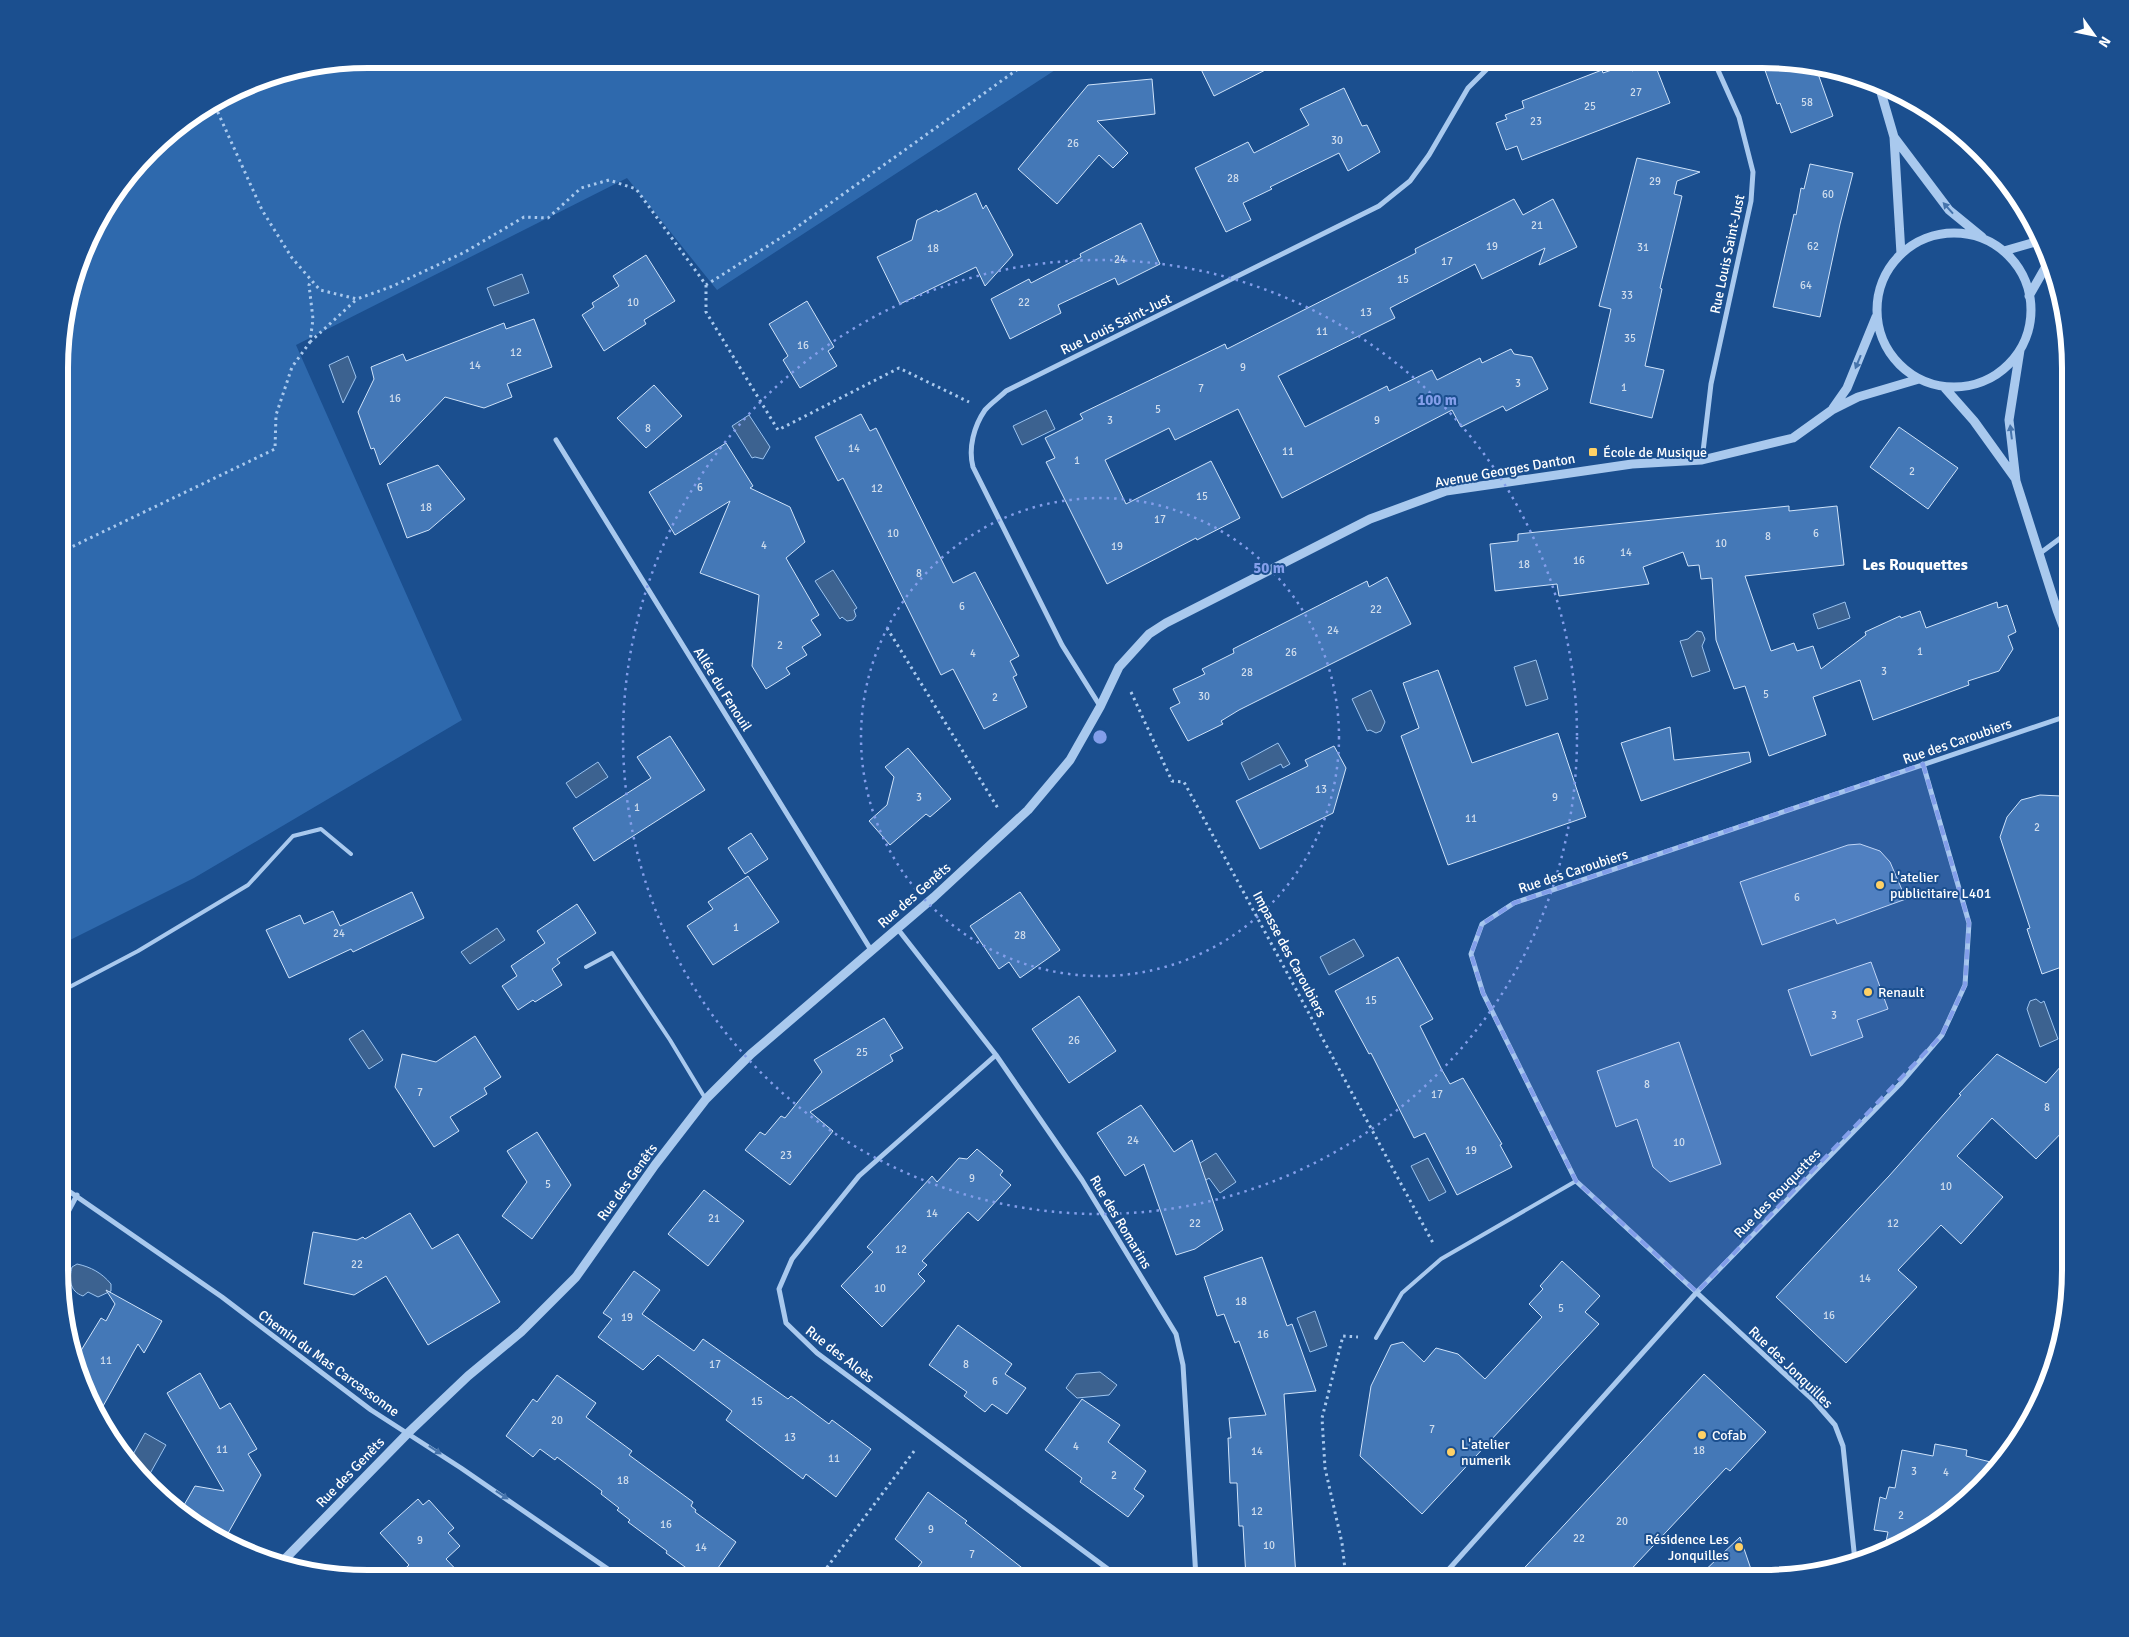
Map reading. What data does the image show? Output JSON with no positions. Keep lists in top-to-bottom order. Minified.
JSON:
{"streets":{"street":["Rue Louis Saint-Just","Avenue Georges Danton","Allée du Fenouil","Rue des Caroubiers","Rue des Genêts","Rue des Rouquettes","Rue des Romarins","Rue des Aloès","Chemin du Mas Carcassonne","Rue des Jonquilles"],"path":["Impasse des Caroubiers"]},"crossings":[["Rue Louis Saint-Just","Avenue Georges Danton"],["Avenue Georges Danton","Rue des Genêts"],["Avenue Georges Danton","Impasse des Caroubiers"],["Allée du Fenouil","Rue des Genêts"],["Rue des Caroubiers","Rue des Rouquettes"],["Rue des Caroubiers","Rue des Jonquilles"],["Rue des Genêts","Rue des Romarins"],["Rue des Genêts","Chemin du Mas Carcassonne"],["Rue des Rouquettes","Rue des Jonquilles"],["Rue des Romarins","Rue des Aloès"]],"one_way":["Chemin du Mas Carcassonne"],"districts":["Les Rouquettes"],"places":{"transit":["École de Musique"],"other":["L'atelier publicitaire L401","Renault","Cofab","L'atelier numerik","Résidence Les Jonquilles"]},"house_numbers":["27","58","25","23","30","26","28","29","60","21","19","62","31","18","24","17","15","64","33","10","22","13","11","35","16","12","14","9","3","1","7","16","5","3","9","8","14","11","1","2","6","12","15","18","17","10","6","8","10","4","19","14","16","18","8","6","22","24","2","1","26","4","3","28","5","30","2","13","3","9","1","11","2","6","1","24","28","15","3","26","25","8","7","17","8","24","10","19","23","9","5","10","14","21","22","12","12","22","14","10","18","5","16","19","16","11","17","8","6","15","20","7","13","4","11","18","14","11","3","4","2","18","12","2","20","16","9","22","9","10","14","7"],"north":"bottom right","rings":["100 m","50 m"]}
